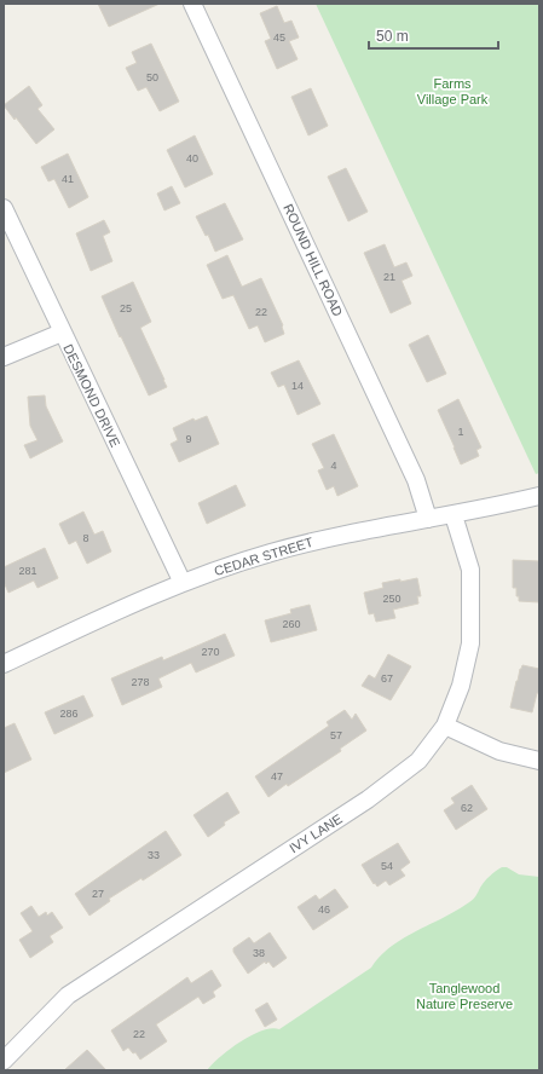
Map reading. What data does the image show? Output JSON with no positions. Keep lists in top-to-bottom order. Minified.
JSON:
{"streets":{"street":["ROUND HILL ROAD","DESMOND DRIVE","CEDAR STREET","IVY LANE"]},"crossings":[["ROUND HILL ROAD","CEDAR STREET"],["DESMOND DRIVE","CEDAR STREET"],["CEDAR STREET","IVY LANE"]],"parks":["Farms Village Park","Tanglewood Nature Preserve"],"house_numbers":["45","50","40","41","21","25","22","14","1","9","4","8","281","250","260","270","67","278","286","57","47","62","33","54","27","46","38","22"],"scale_bar":"50 m"}
